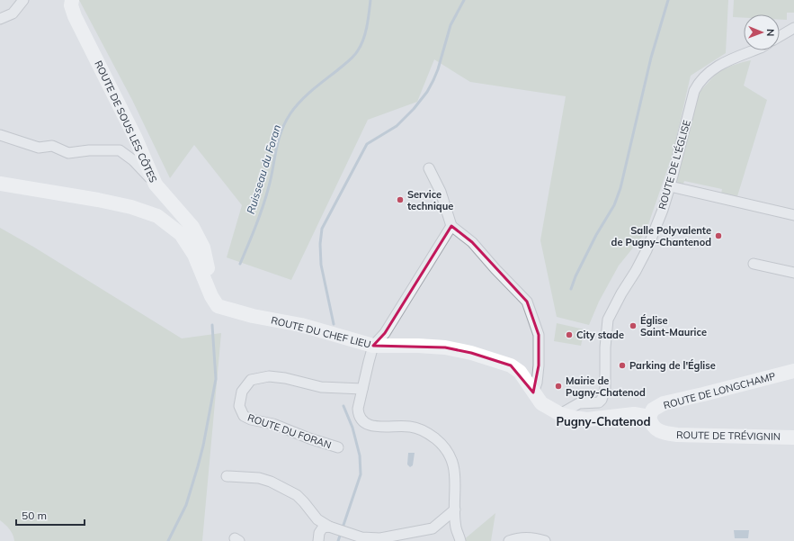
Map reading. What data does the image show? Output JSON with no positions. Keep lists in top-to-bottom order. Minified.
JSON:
{"streets":{"street":["ROUTE DE SOUS LES CÔTES","ROUTE DE L'ÉGLISE","ROUTE DU CHEF LIEU","ROUTE DE LONGCHAMP","ROUTE DU FORAN","ROUTE DE TRÉVIGNIN"]},"crossings":[["ROUTE DE SOUS LES CÔTES","ROUTE DU CHEF LIEU"],["ROUTE DE LONGCHAMP","ROUTE DE TRÉVIGNIN"]],"districts":["Pugny-Chatenod"],"water":["Ruisseau du Foran"],"places":["Service technique","Salle Polyvalente de Pugny-Chantenod","Église Saint-Maurice","City stade","Parking de l'Église","Mairie de Pugny-Chatenod"],"scale_bar":"50 m","north":"right"}
